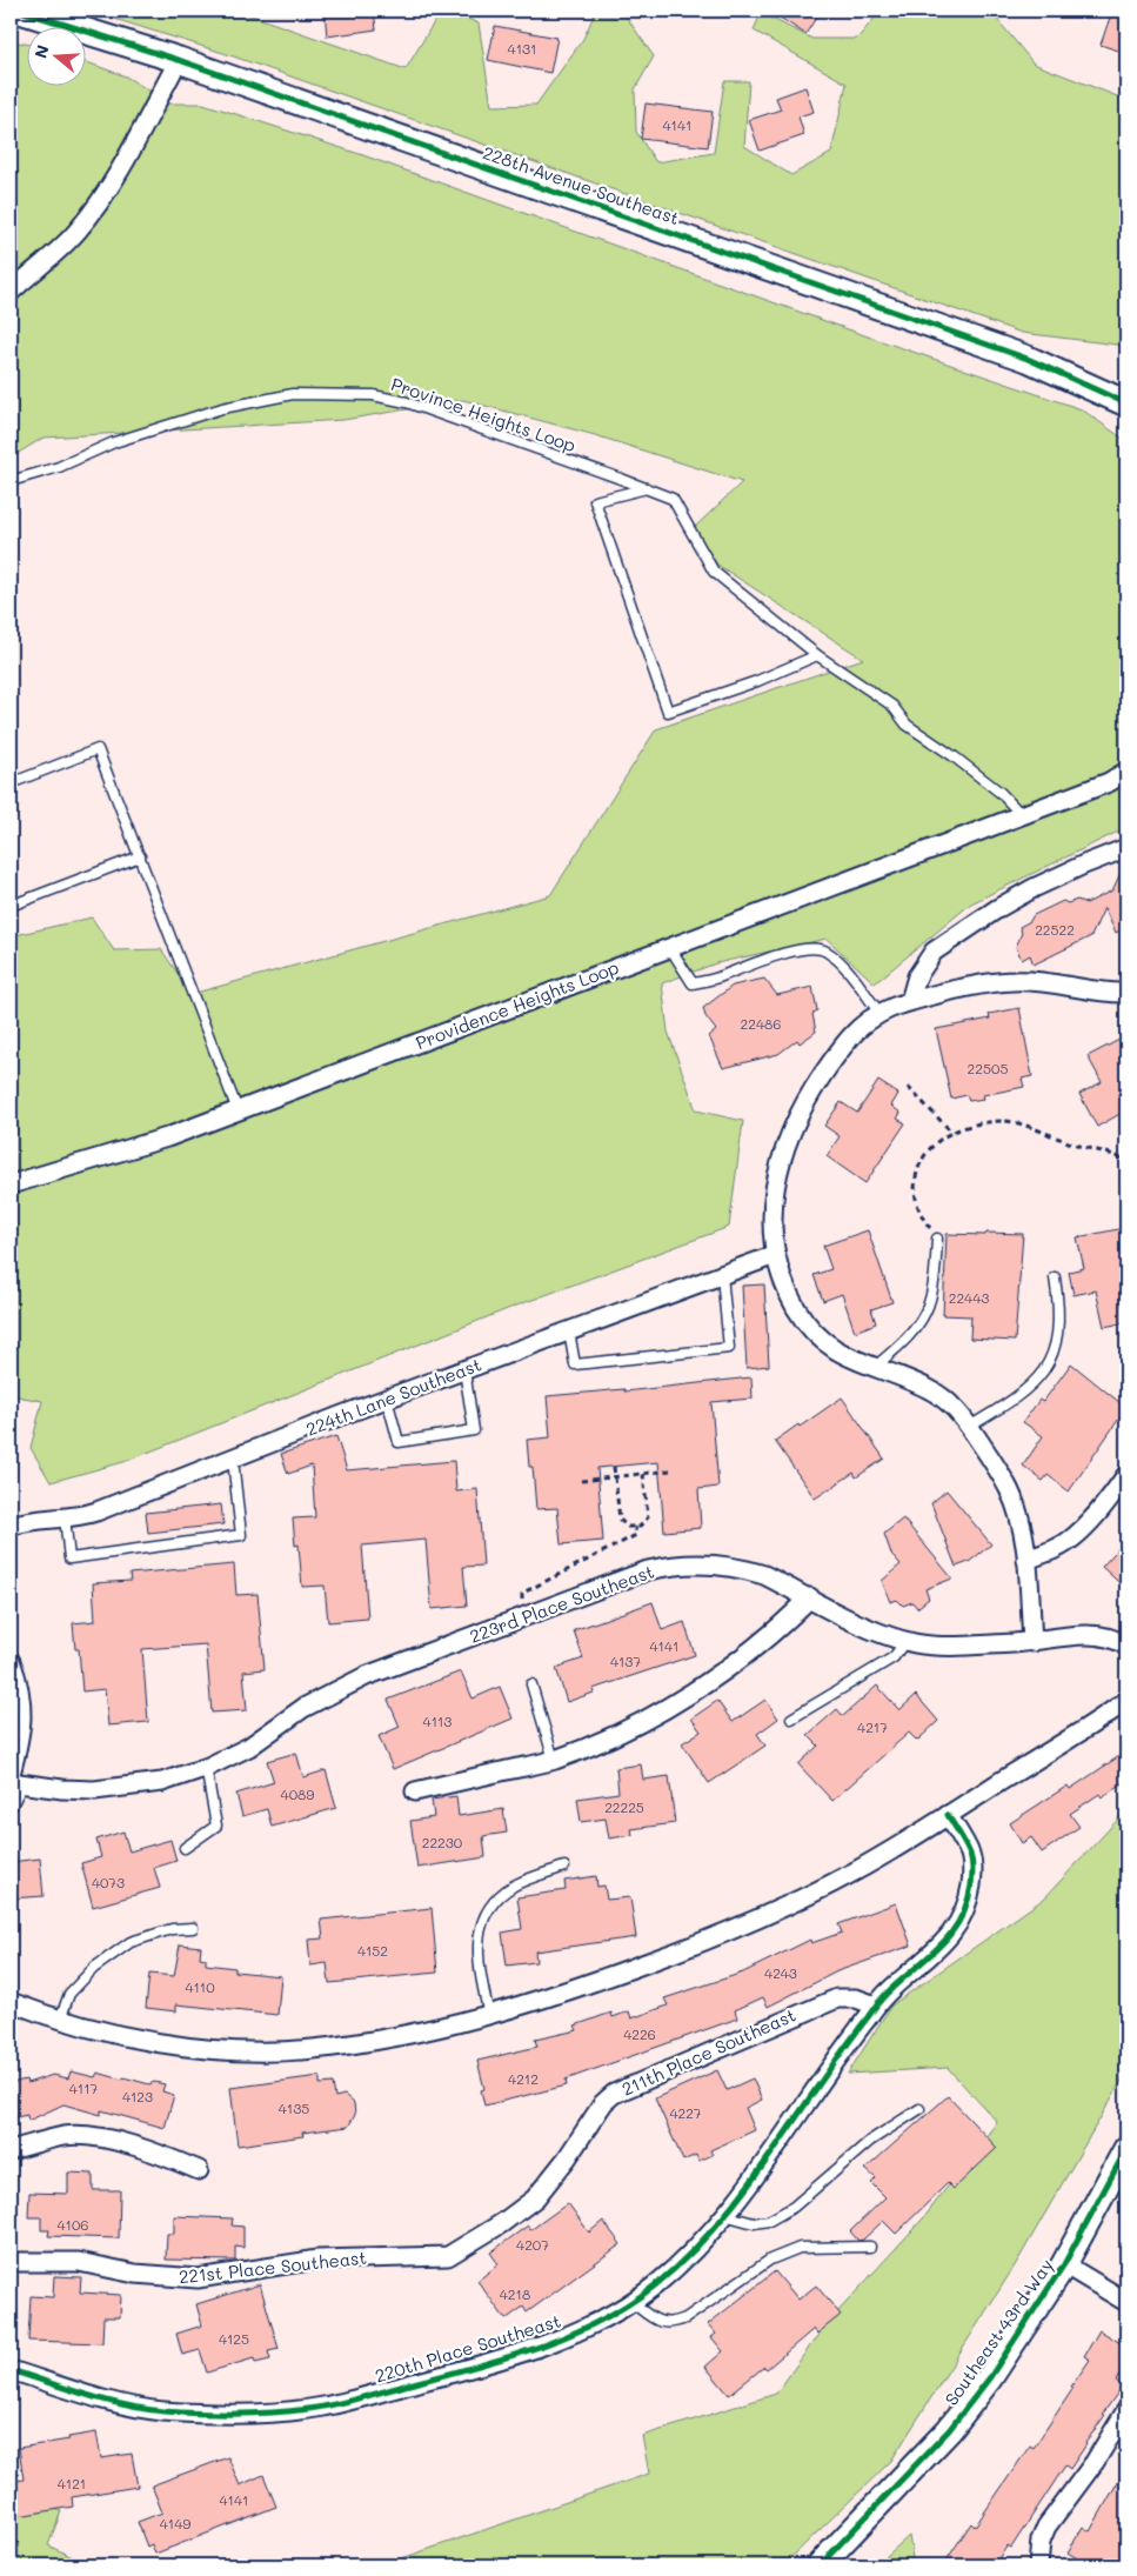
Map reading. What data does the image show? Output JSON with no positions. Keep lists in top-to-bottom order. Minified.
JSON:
{"streets":{"main road":["228th Avenue Southeast","Southeast 43rd Way"],"street":["Providence Heights Loop","224th Lane Southeast","223rd Place Southeast","211th Place Southeast","221st Place Southeast","220th Place Southeast"],"lane":["Province Heights Loop"]},"crossings":[["211th Place Southeast","221st Place Southeast"],["211th Place Southeast","220th Place Southeast"]],"house_numbers":["4131","4141","22522","22486","22505","22443","4141","4137","4113","4217","4089","22225","22230","4073","4152","4243","4110","4226","4212","4117","4123","4135","4227","4106","4207","4218","4125","4121","4141","4149"],"north":"left"}
